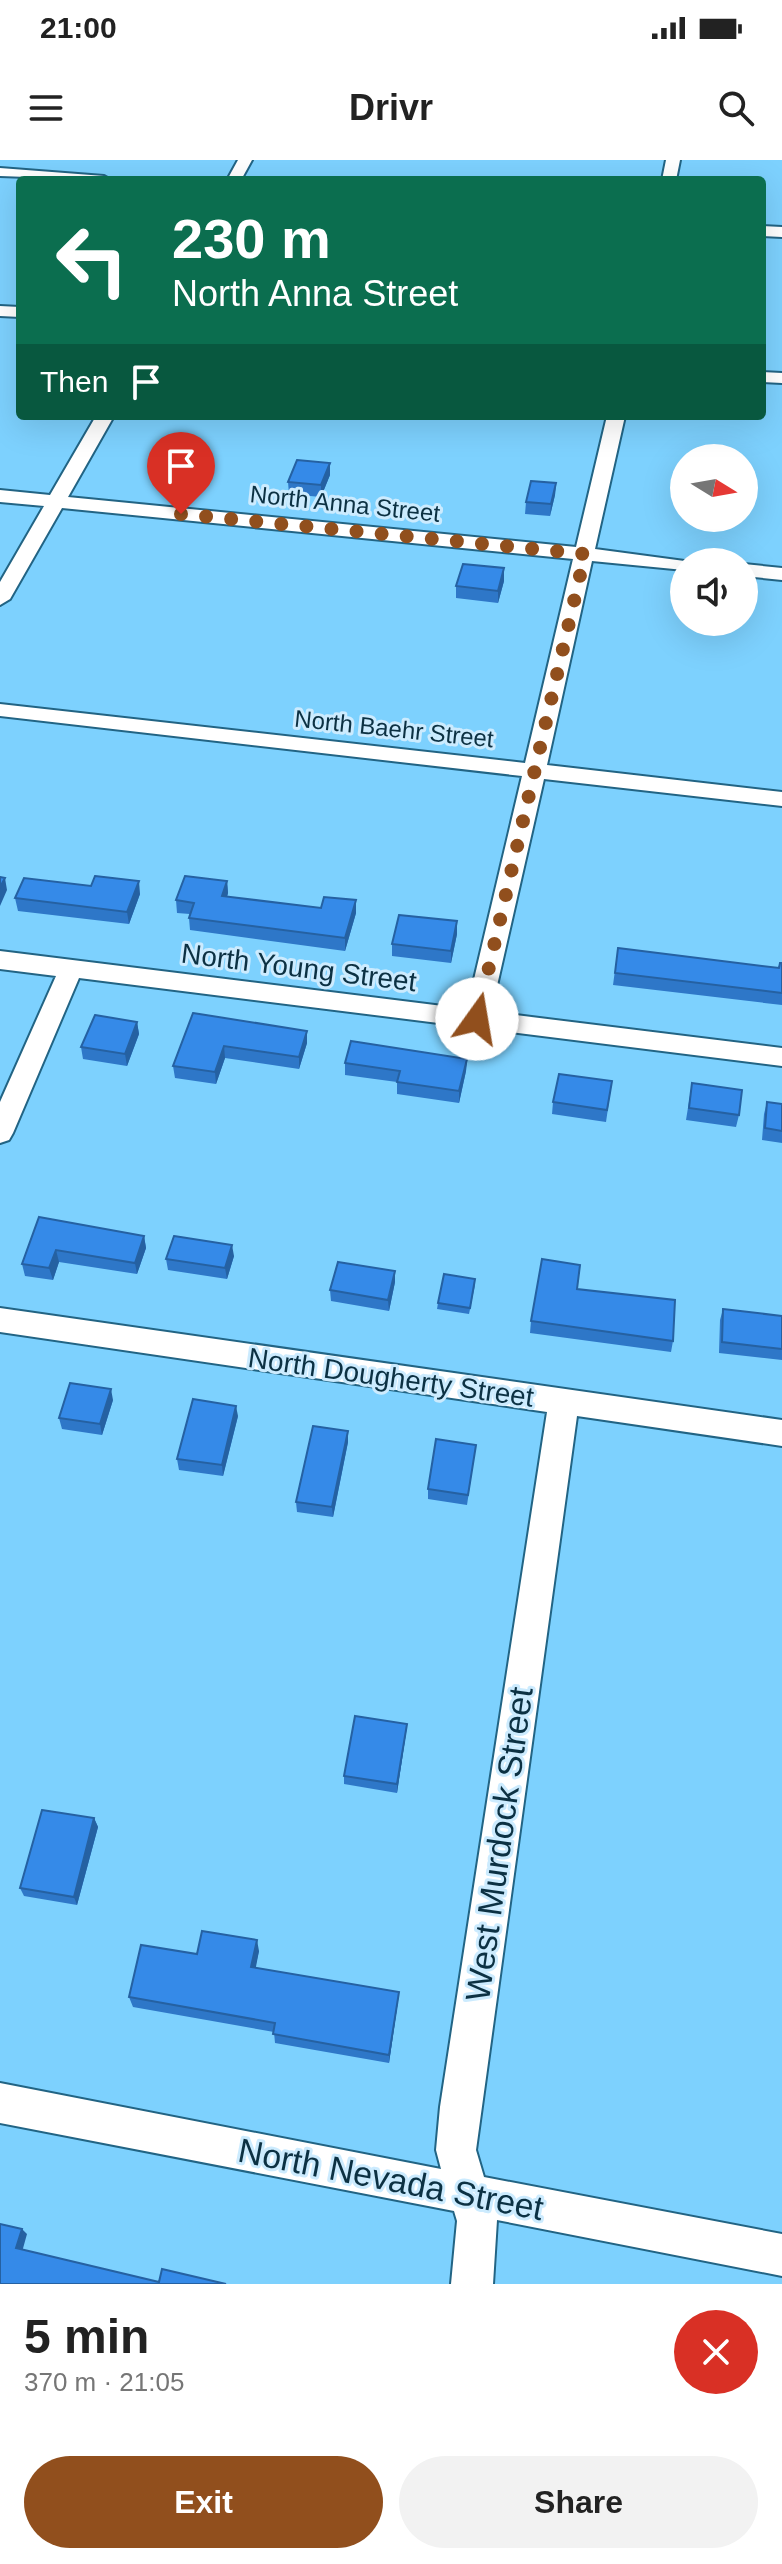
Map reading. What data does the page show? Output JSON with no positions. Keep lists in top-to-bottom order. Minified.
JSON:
{"streets":{"street":["North Anna Street","North Baehr Street","North Young Street","North Dougherty Street","West Murdock Street","North Nevada Street"]},"crossings":[["North Dougherty Street","West Murdock Street"],["West Murdock Street","North Nevada Street"]],"north":"right","page":{"status":"21:00","header":"Drivr","turn":["230 m","North Anna Street"],"then":"Then","heading":["5 min","370 m · 21:05"],"buttons":["Exit","Share"]}}
